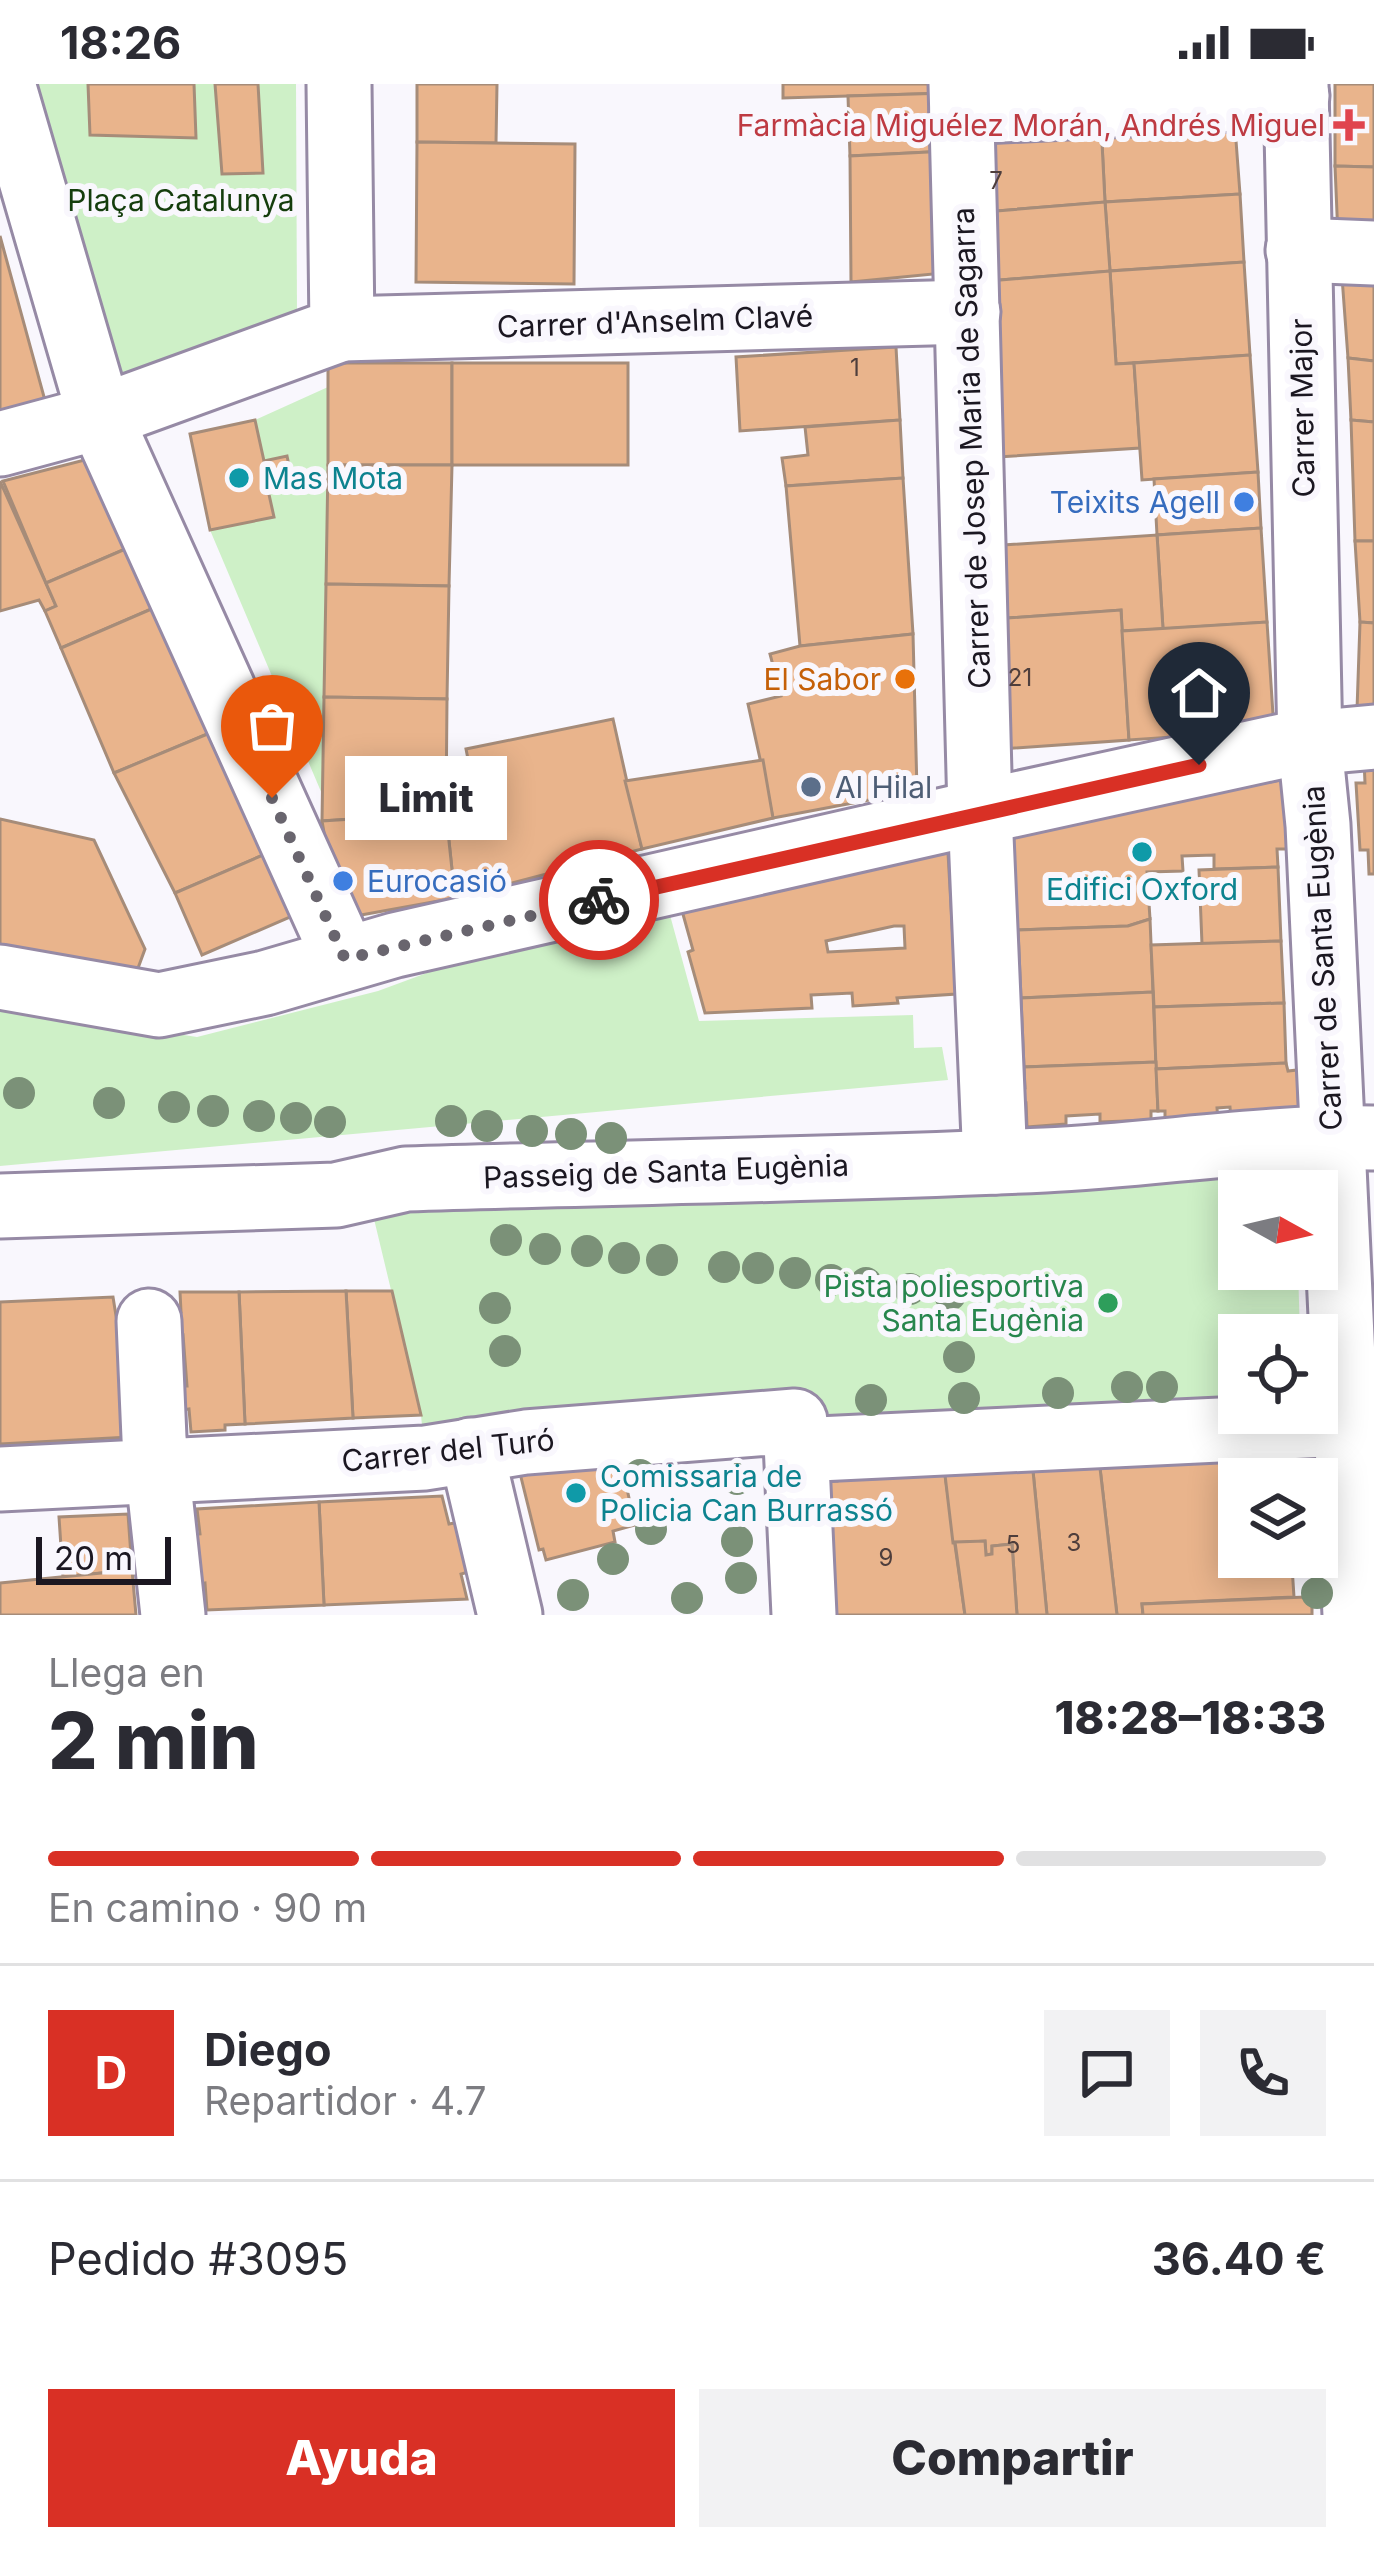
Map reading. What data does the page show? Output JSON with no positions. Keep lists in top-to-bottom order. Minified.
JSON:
{"streets":{"street":["Carrer d'Anselm Clavé","Carrer Major","Carrer de Josep Maria de Sagarra","Carrer de Santa Eugènia","Passeig de Santa Eugènia","Carrer del Turó"]},"crossings":[["Carrer d'Anselm Clavé","Carrer de Josep Maria de Sagarra"],["Carrer Major","Carrer de Santa Eugènia"],["Carrer de Josep Maria de Sagarra","Passeig de Santa Eugènia"],["Carrer de Santa Eugènia","Passeig de Santa Eugènia"]],"parks":["Plaça Catalunya"],"places":{"health":["Farmàcia Miguélez Morán, Andrés Miguel"],"other":["Mas Mota","Teixits Agell","El Sabor","Al Hilal","Limit","Edifici Oxford","Eurocasió","Pista poliesportiva Santa Eugènia","Comissaria de Policia Can Burrassó"]},"house_numbers":["7","1","21","3","5","9"],"scale_bar":"20 m","north":"right","page":{"status":"18:26","bubble":"Limit","scale":"20 m","heading":["2 min","Llega en","18:28–18:33"],"panel":["Diego","Repartidor · 4.7","Pedido #3095","36.40 €"],"bar":"En camino · 90 m","round":"D","buttons":["Ayuda","Compartir"]}}
